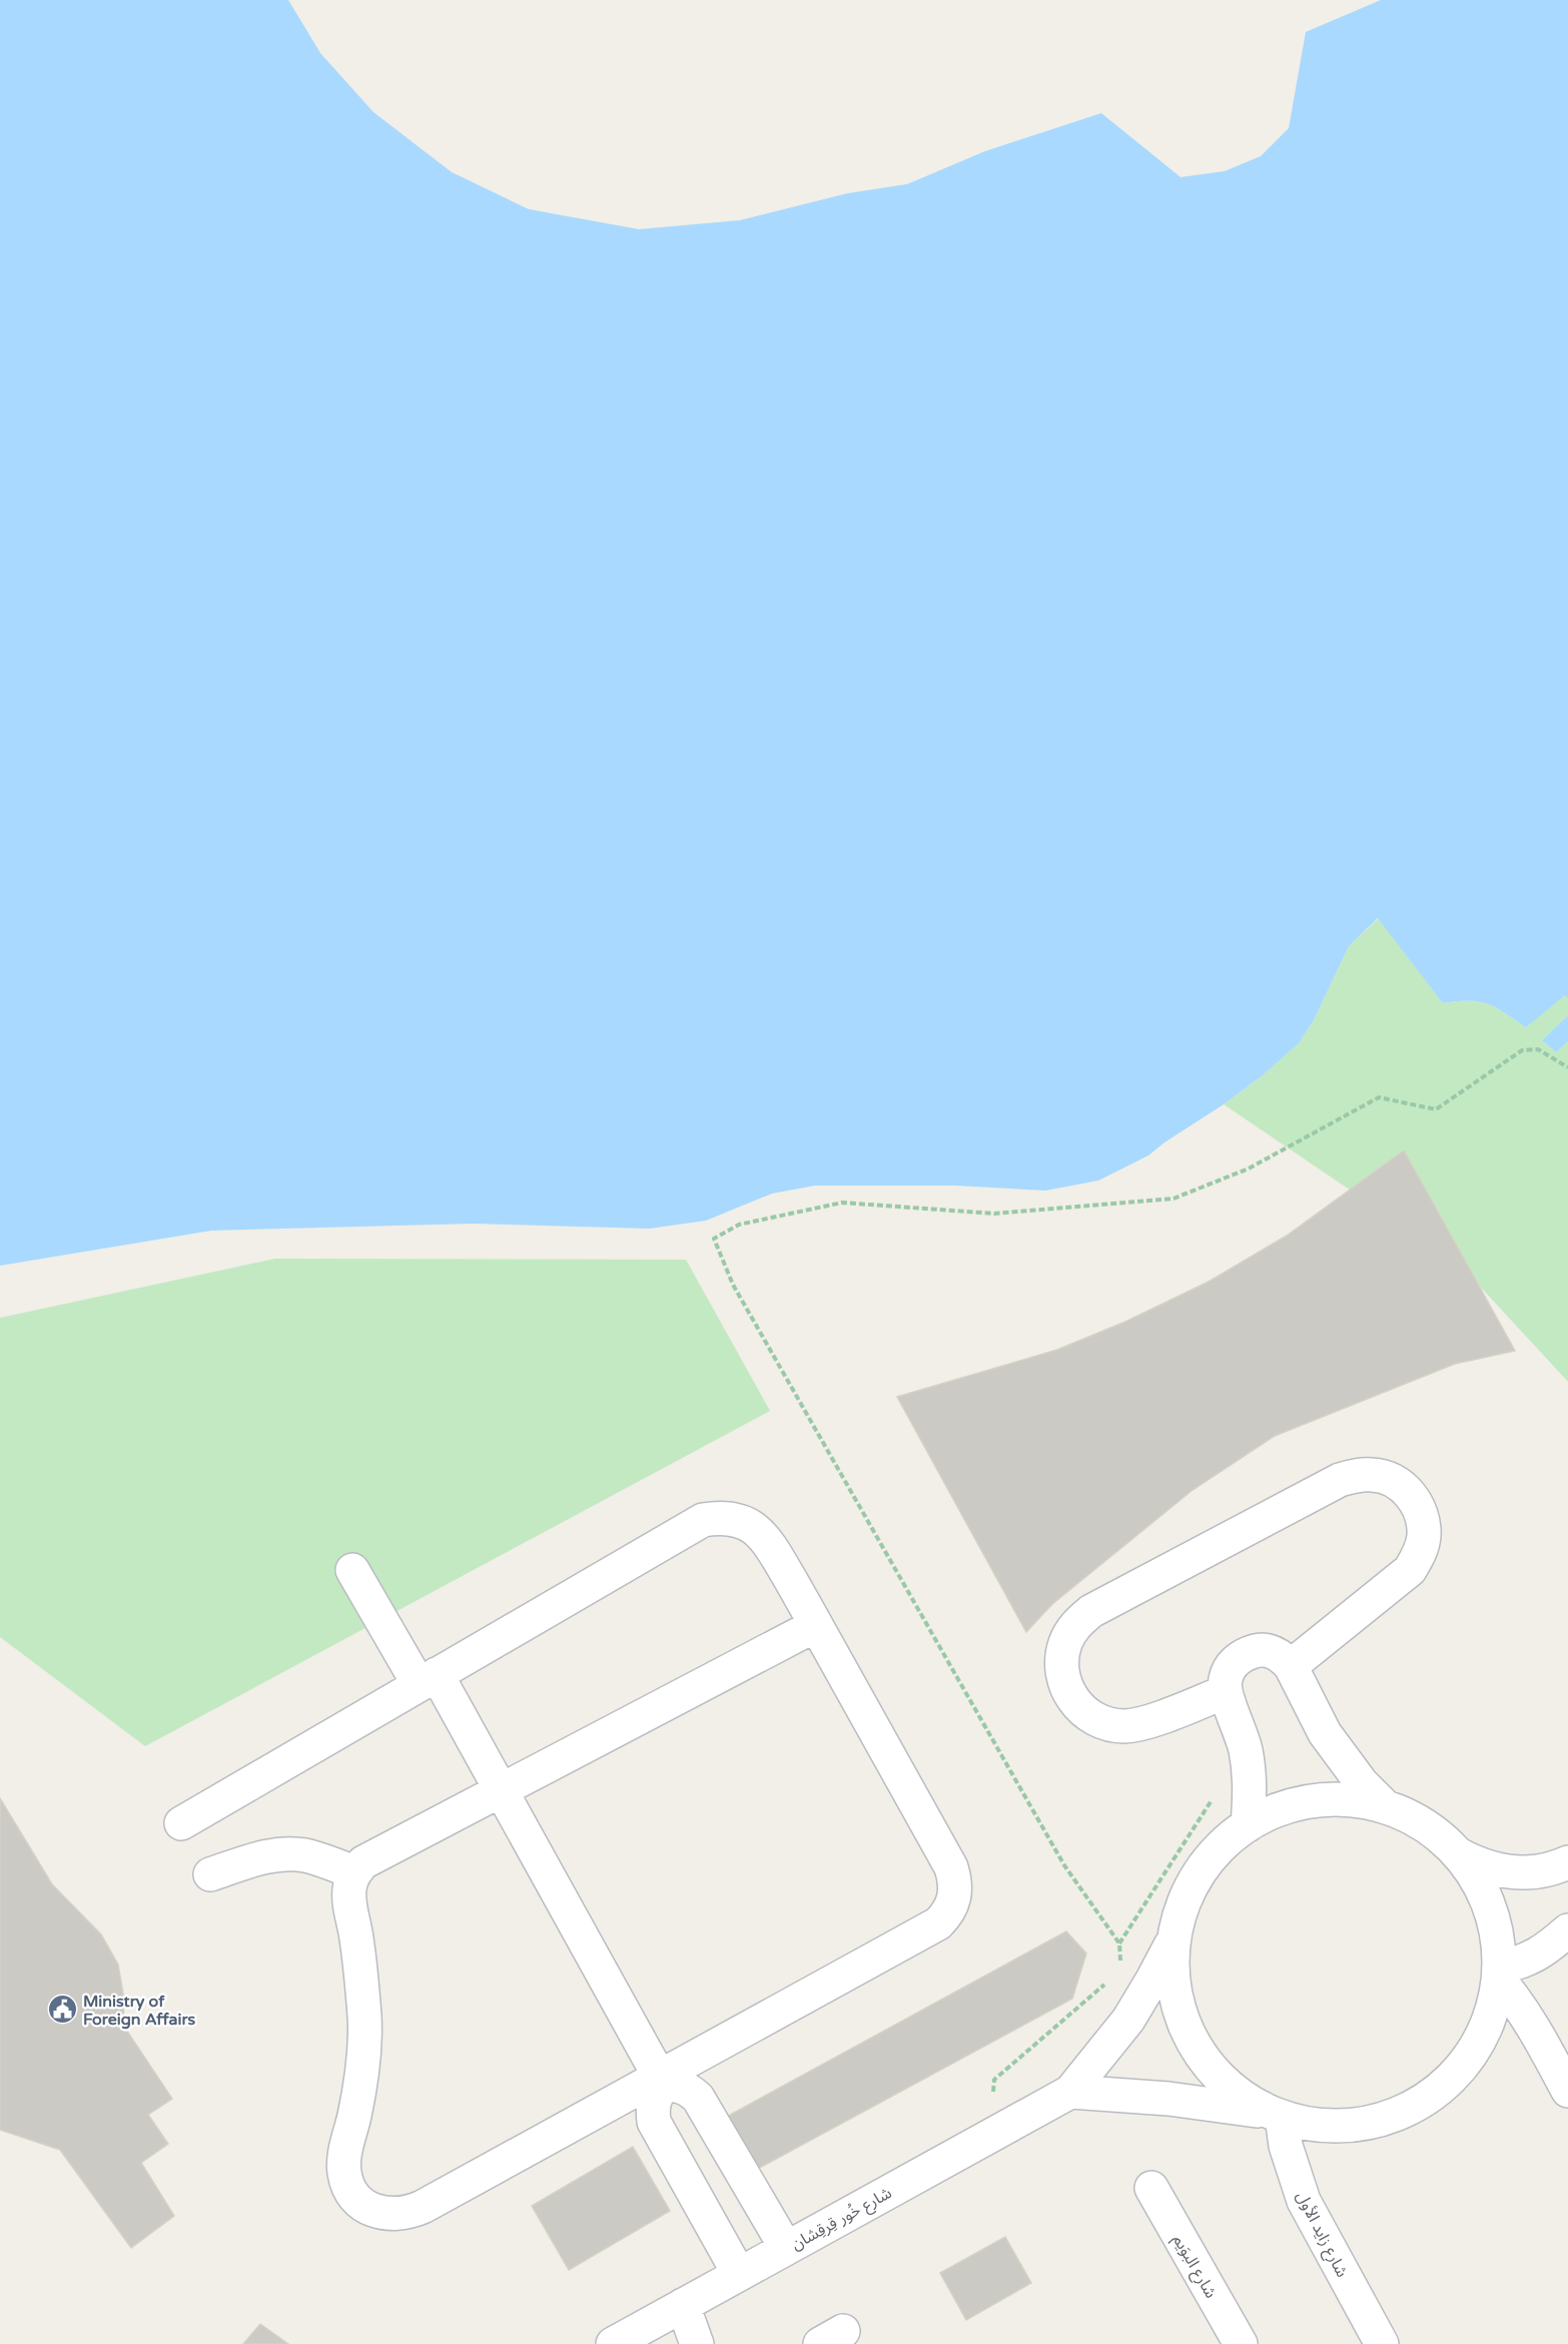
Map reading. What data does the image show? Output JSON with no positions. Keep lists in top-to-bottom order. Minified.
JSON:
{"streets":{"street":["شارع خُور قِرقِشان","شارع زايد الأول","شارع البوَيم"]},"places":{"public building":["Ministry of Foreign Affairs"]}}
